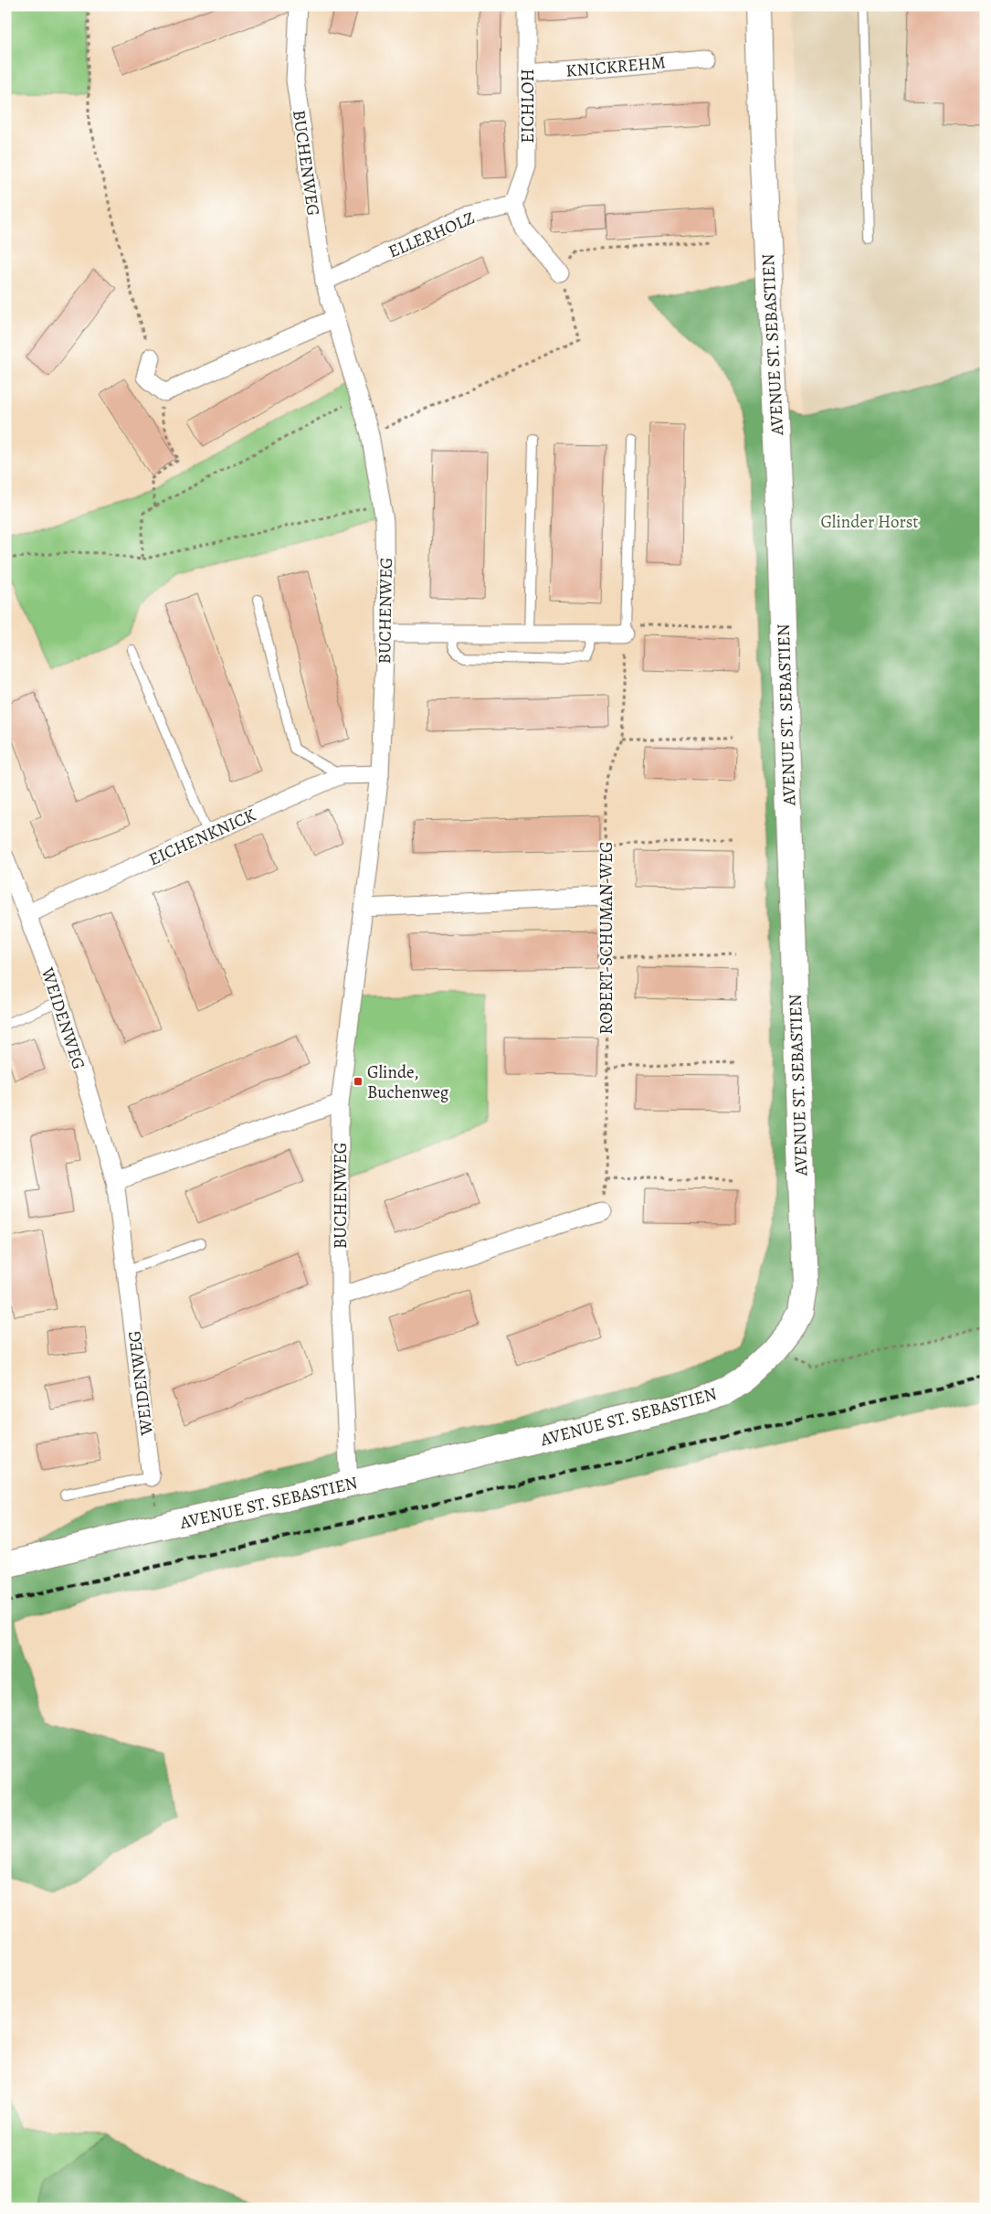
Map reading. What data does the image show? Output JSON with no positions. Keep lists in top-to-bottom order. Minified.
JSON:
{"streets":{"main road":["AVENUE ST. SEBASTIEN"],"street":["KNICKREHM","EICHLOH","BUCHENWEG","ELLERHOLZ","EICHENKNICK","WEIDENWEG"],"path":["ROBERT-SCHUMAN-WEG"]},"crossings":[["KNICKREHM","EICHLOH"],["EICHLOH","ELLERHOLZ"],["BUCHENWEG","ELLERHOLZ"],["BUCHENWEG","AVENUE ST. SEBASTIEN"],["BUCHENWEG","EICHENKNICK"],["EICHENKNICK","WEIDENWEG"]],"parks":["Glinder Horst"],"places":{"transit":["Glinde, Buchenweg"]}}
